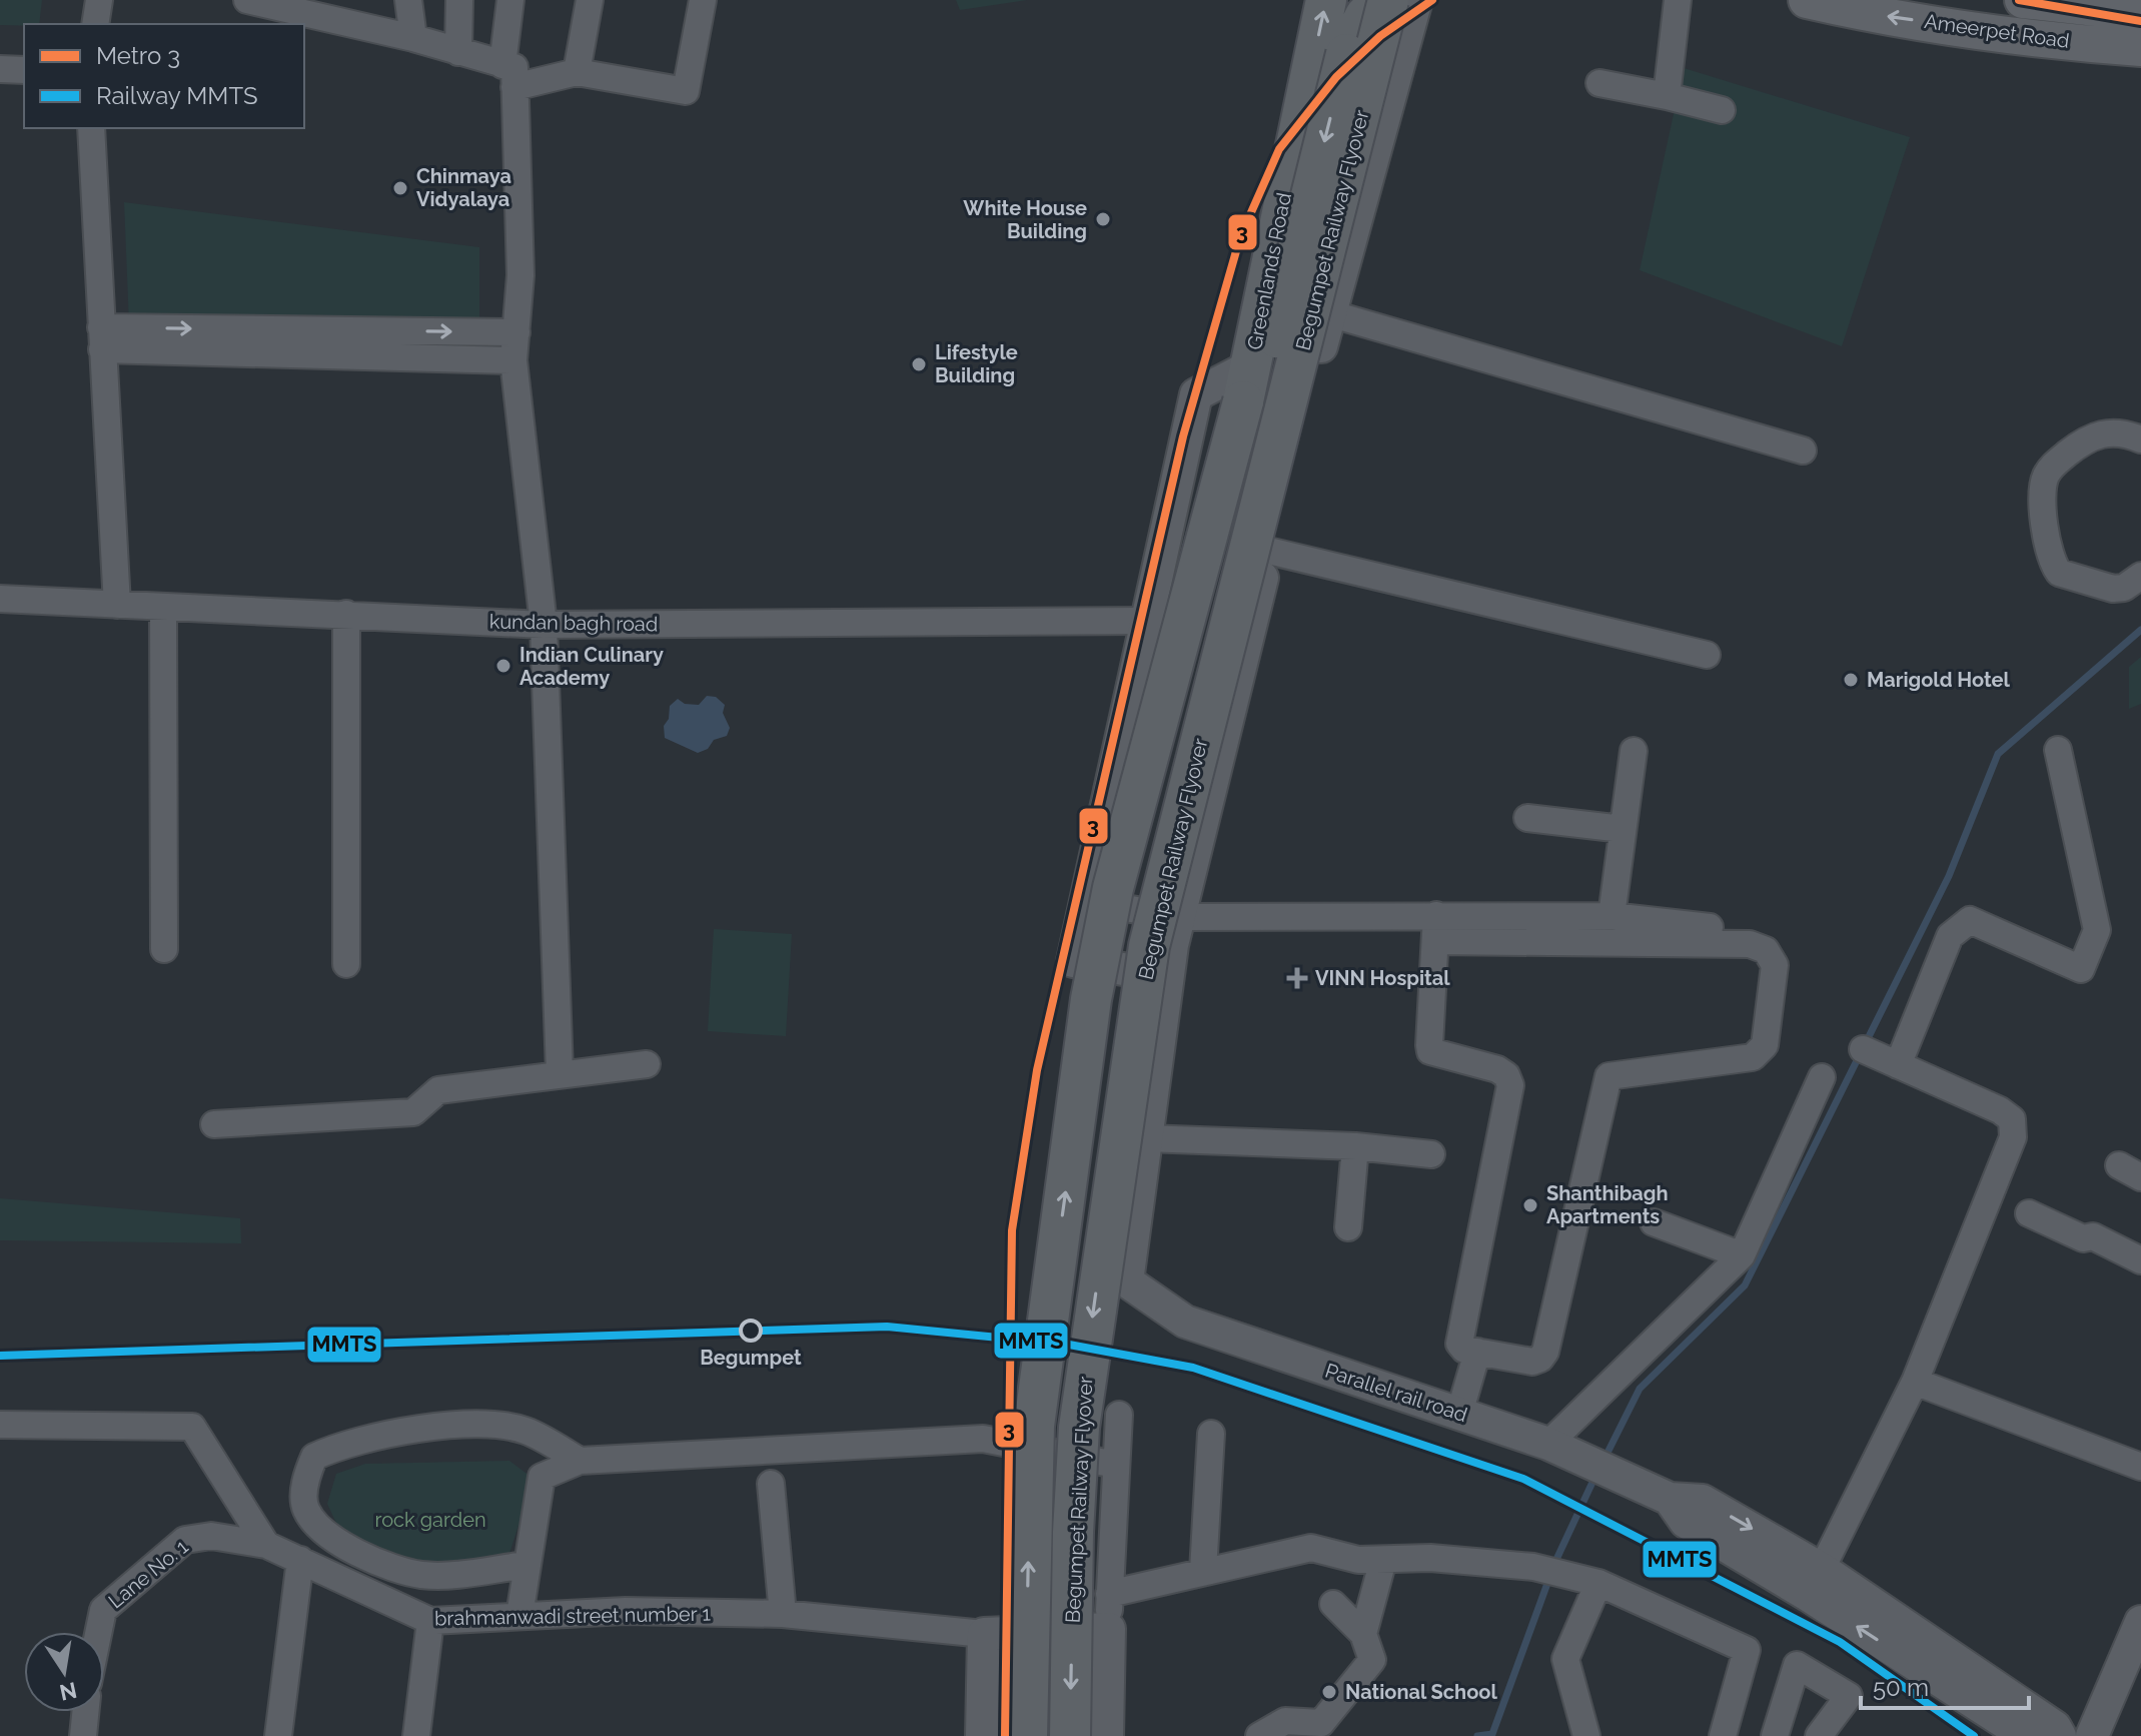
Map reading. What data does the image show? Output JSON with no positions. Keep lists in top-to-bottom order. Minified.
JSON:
{"streets":{"main road":["Ameerpet Road","Begumpet Railway Flyover","Greenlands Road"],"street":["kundan bagh road","Parallel rail road","Lane No. 1","brahmanwadi street number 1"]},"crossings":[["Lane No. 1","brahmanwadi street number 1"]],"parks":["rock garden"],"places":{"other":["Chinmaya Vidyalaya","White House Building","Lifestyle Building","Indian Culinary Academy","Marigold Hotel","Shanthibagh Apartments","Begumpet","National School"],"health":["VINN Hospital"]},"lines":["metro line 3","rail line MMTS"],"legend":["Metro 3","Railway MMTS"],"scale_bar":"50 m","north":"bottom"}
